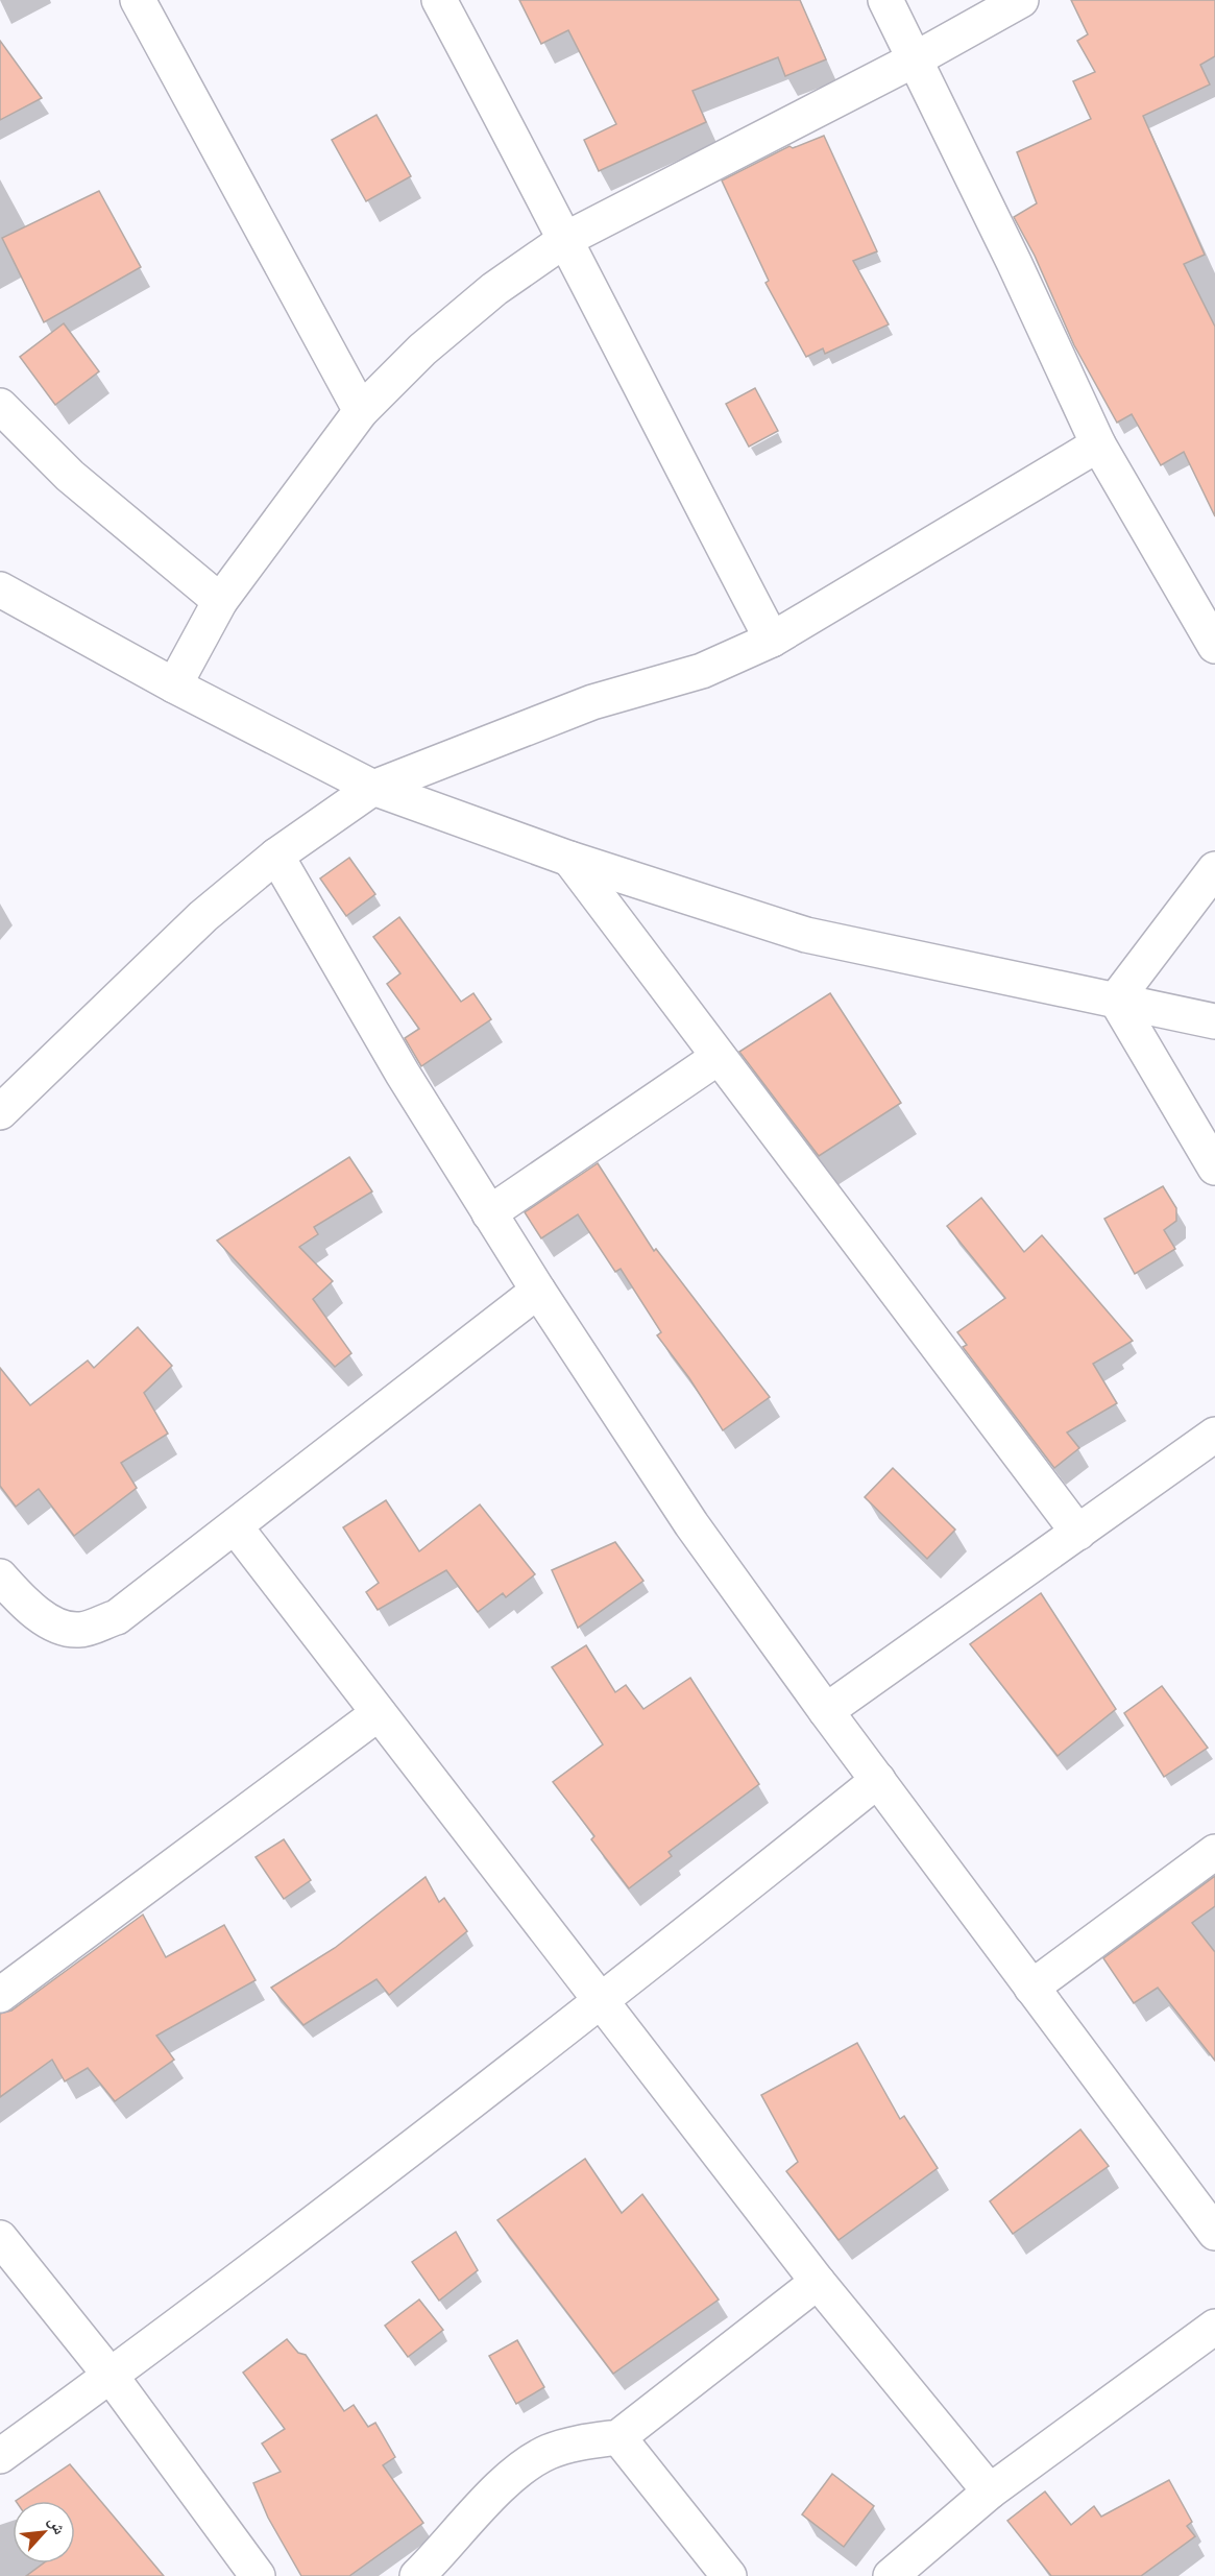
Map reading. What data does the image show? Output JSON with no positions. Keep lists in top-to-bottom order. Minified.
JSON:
{"north":"top right"}
